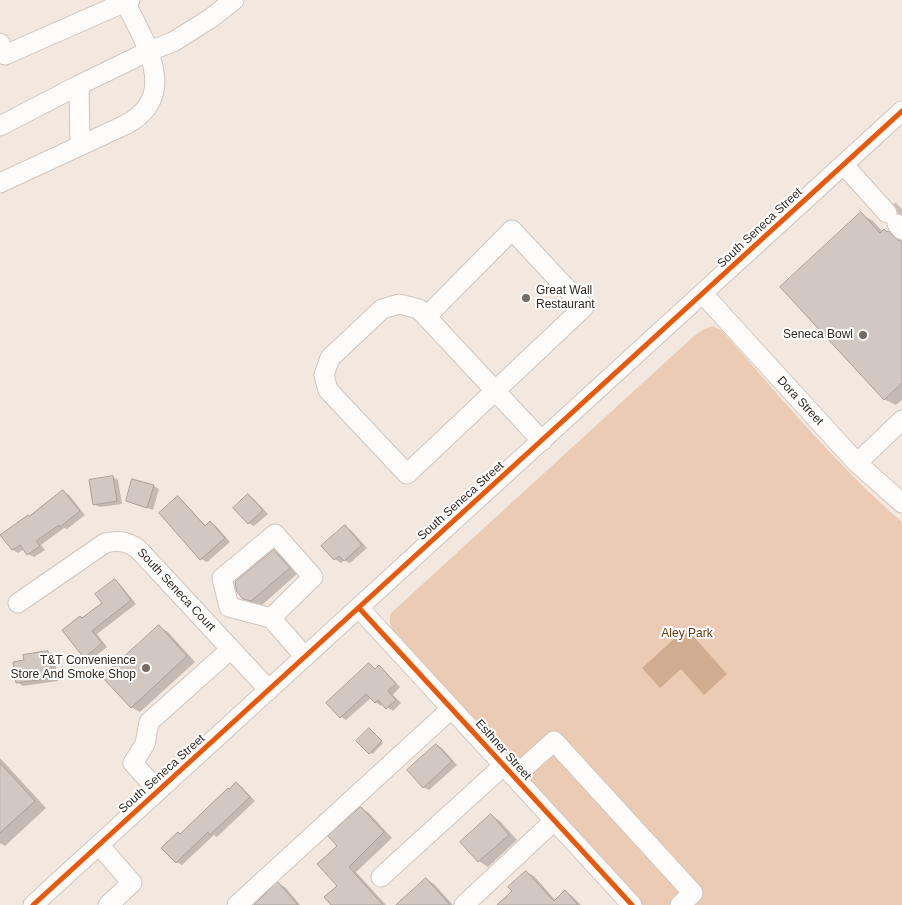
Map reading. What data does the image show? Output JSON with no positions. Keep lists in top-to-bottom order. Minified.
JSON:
{"streets":{"street":["South Seneca Street","Dora Street","South Seneca Court","Esthner Street"]},"crossings":[["South Seneca Street","Dora Street"],["South Seneca Street","South Seneca Court"],["South Seneca Street","Esthner Street"]],"parks":["Aley Park"],"places":["Great Wall Restaurant","Seneca Bowl","T&T Convenience Store And Smoke Shop"]}
